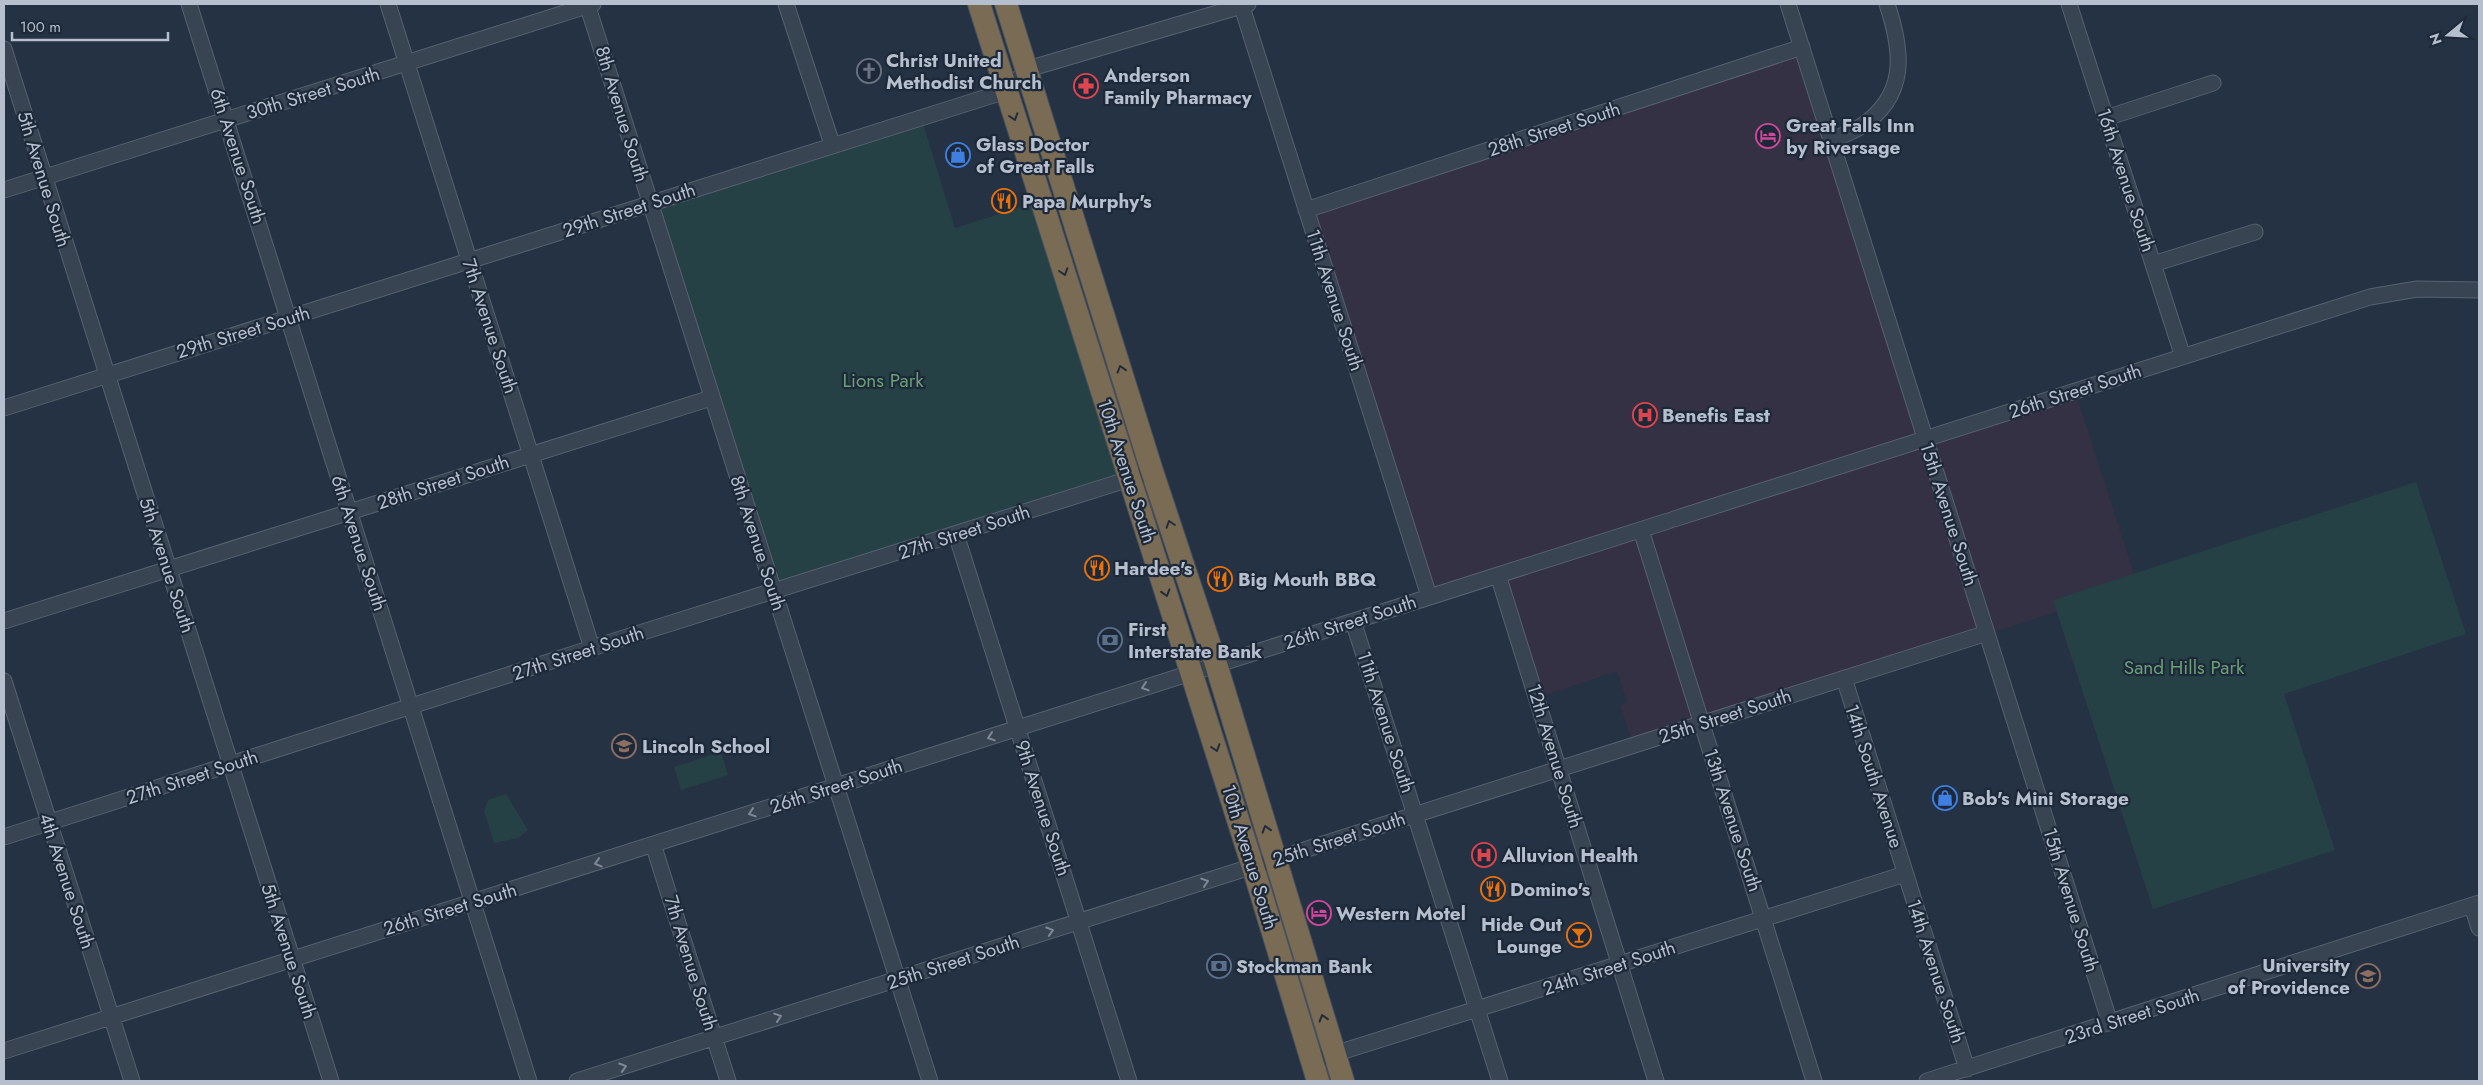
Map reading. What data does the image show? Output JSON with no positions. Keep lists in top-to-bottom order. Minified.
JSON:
{"streets":{"highway":["10th Avenue South"],"street":["30th Street South","8th Avenue South","28th Street South","6th Avenue South","5th Avenue South","16th Avenue South","29th Street South","11th Avenue South","7th Avenue South","26th Street South","15th Avenue South","27th Street South","25th Street South","12th Avenue South","14th South Avenue","9th Avenue South","13th Avenue South","4th Avenue South","24th Street South","14th Avenue South","23rd Street South"]},"crossings":[["30th Street South","8th Avenue South"],["30th Street South","6th Avenue South"],["30th Street South","5th Avenue South"],["30th Street South","7th Avenue South"],["8th Avenue South","28th Street South"],["8th Avenue South","29th Street South"],["8th Avenue South","26th Street South"],["8th Avenue South","27th Street South"],["8th Avenue South","25th Street South"],["28th Street South","6th Avenue South"],["28th Street South","5th Avenue South"],["28th Street South","11th Avenue South"],["28th Street South","7th Avenue South"],["28th Street South","15th Avenue South"],["6th Avenue South","29th Street South"],["6th Avenue South","26th Street South"],["6th Avenue South","27th Street South"],["5th Avenue South","29th Street South"],["5th Avenue South","26th Street South"],["5th Avenue South","27th Street South"],["16th Avenue South","26th Street South"],["29th Street South","11th Avenue South"],["29th Street South","7th Avenue South"],["29th Street South","10th Avenue South"],["11th Avenue South","26th Street South"],["11th Avenue South","25th Street South"],["11th Avenue South","24th Street South"],["7th Avenue South","26th Street South"],["7th Avenue South","27th Street South"],["7th Avenue South","25th Street South"],["26th Street South","10th Avenue South"],["26th Street South","15th Avenue South"],["26th Street South","12th Avenue South"],["26th Street South","9th Avenue South"],["26th Street South","13th Avenue South"],["26th Street South","4th Avenue South"],["10th Avenue South","27th Street South"],["10th Avenue South","25th Street South"],["10th Avenue South","24th Street South"],["15th Avenue South","25th Street South"],["15th Avenue South","23rd Street South"],["27th Street South","9th Avenue South"],["27th Street South","4th Avenue South"],["25th Street South","12th Avenue South"],["25th Street South","14th South Avenue"],["25th Street South","9th Avenue South"],["25th Street South","13th Avenue South"],["12th Avenue South","24th Street South"],["14th South Avenue","24th Street South"],["14th South Avenue","14th Avenue South"],["13th Avenue South","24th Street South"],["24th Street South","14th Avenue South"],["14th Avenue South","23rd Street South"]],"one_way":["25th Street South"],"parks":["Lions Park","Sand Hills Park"],"places":{"church":["Christ United Methodist Church"],"pharmacy":["Anderson Family Pharmacy"],"hotel":["Great Falls Inn by Riversage","Western Motel"],"shop":["Glass Doctor of Great Falls","Bob's Mini Storage"],"restaurant":["Papa Murphy's","Hardee's","Big Mouth BBQ","Domino's"],"hospital":["Benefis East","Alluvion Health"],"bank":["First Interstate Bank","Stockman Bank"],"school or university":["Lincoln School","University of Providence"],"bar":["Hide Out Lounge"]},"scale_bar":"100 m","north":"left"}
